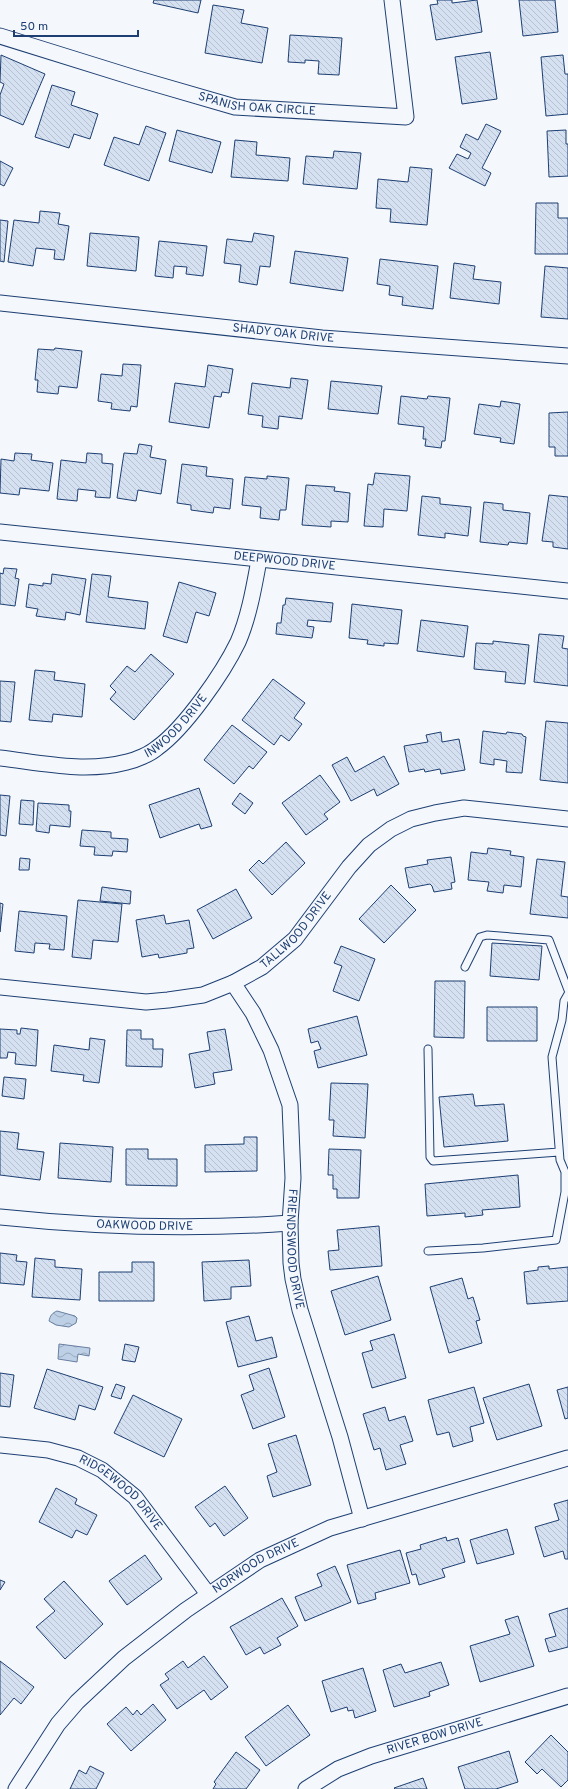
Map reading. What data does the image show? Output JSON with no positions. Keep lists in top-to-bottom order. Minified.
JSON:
{"streets":{"street":["SPANISH OAK CIRCLE","SHADY OAK DRIVE","DEEPWOOD DRIVE","INWOOD DRIVE","TALLWOOD DRIVE","OAKWOOD DRIVE","FRIENDSWOOD DRIVE","RIDGEWOOD DRIVE","NORWOOD DRIVE","RIVER BOW DRIVE"]},"crossings":[["DEEPWOOD DRIVE","INWOOD DRIVE"],["TALLWOOD DRIVE","FRIENDSWOOD DRIVE"],["OAKWOOD DRIVE","FRIENDSWOOD DRIVE"],["FRIENDSWOOD DRIVE","NORWOOD DRIVE"],["RIDGEWOOD DRIVE","NORWOOD DRIVE"]],"scale_bar":"50 m"}
